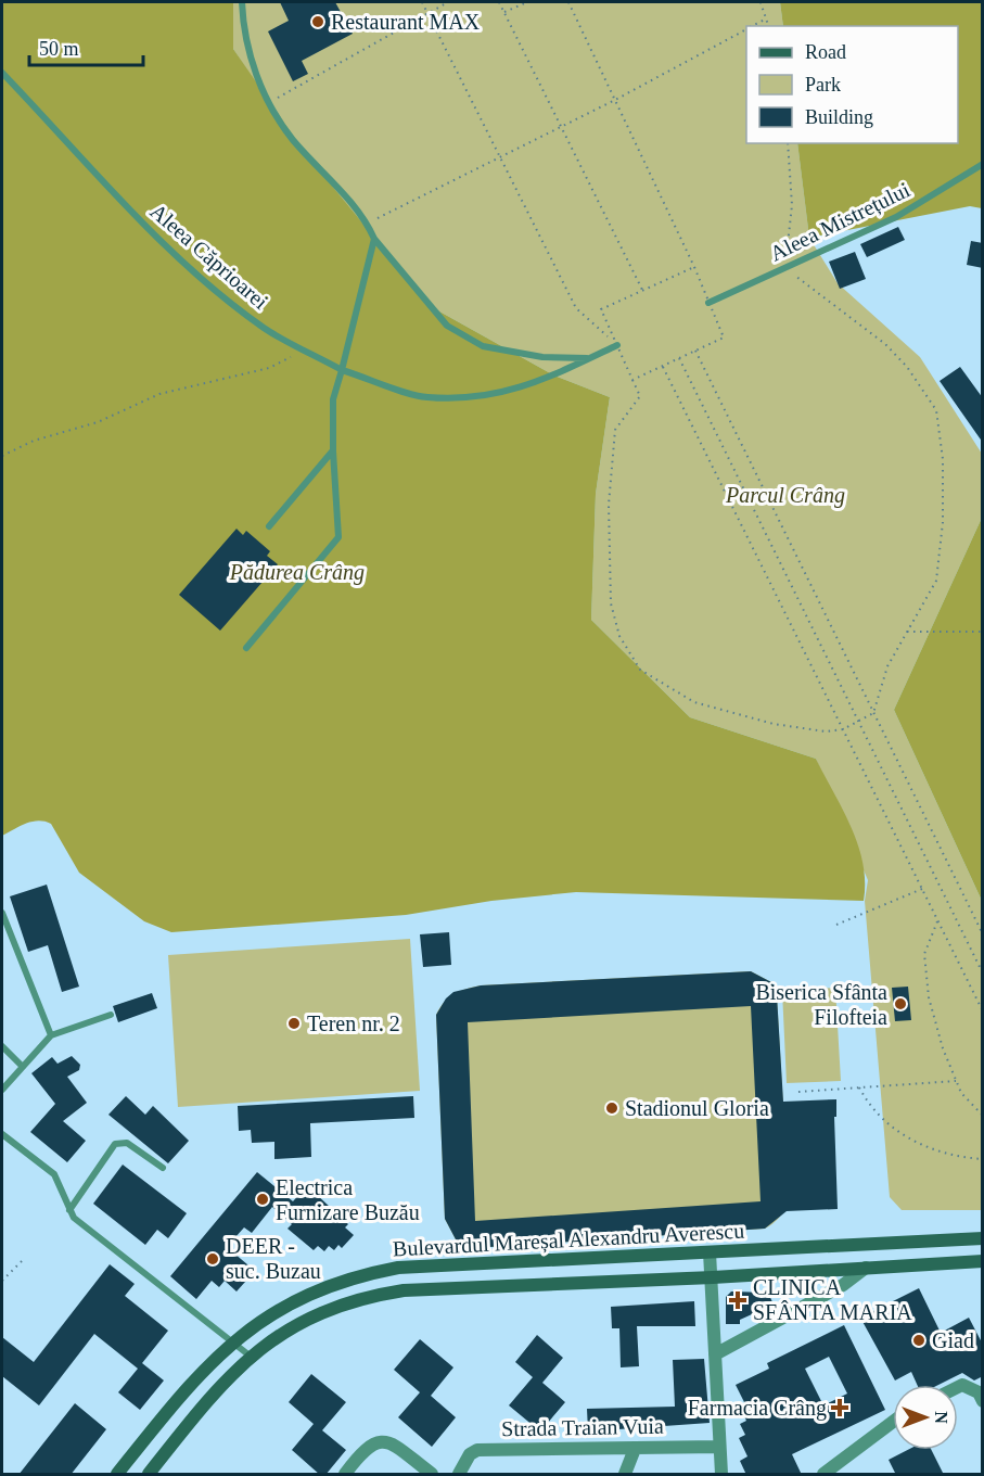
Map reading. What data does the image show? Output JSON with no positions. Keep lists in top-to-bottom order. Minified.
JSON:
{"streets":{"main road":["Bulevardul Mareșal Alexandru Averescu"],"street":["Strada Traian Vuia"],"lane":["Aleea Mistrețului","Aleea Căprioarei"]},"parks":["Parcul Crâng","Pădurea Crâng"],"places":{"other":["Restaurant MAX","Biserica Sfânta Filofteia","Teren nr. 2","Stadionul Gloria","Electrica Furnizare Buzău","DEER - suc. Buzau","Giad"],"health":["CLINICA SFÂNTA MARIA","Farmacia Crâng"]},"legend":["Road","Park","Building"],"scale_bar":"50 m","north":"right"}
